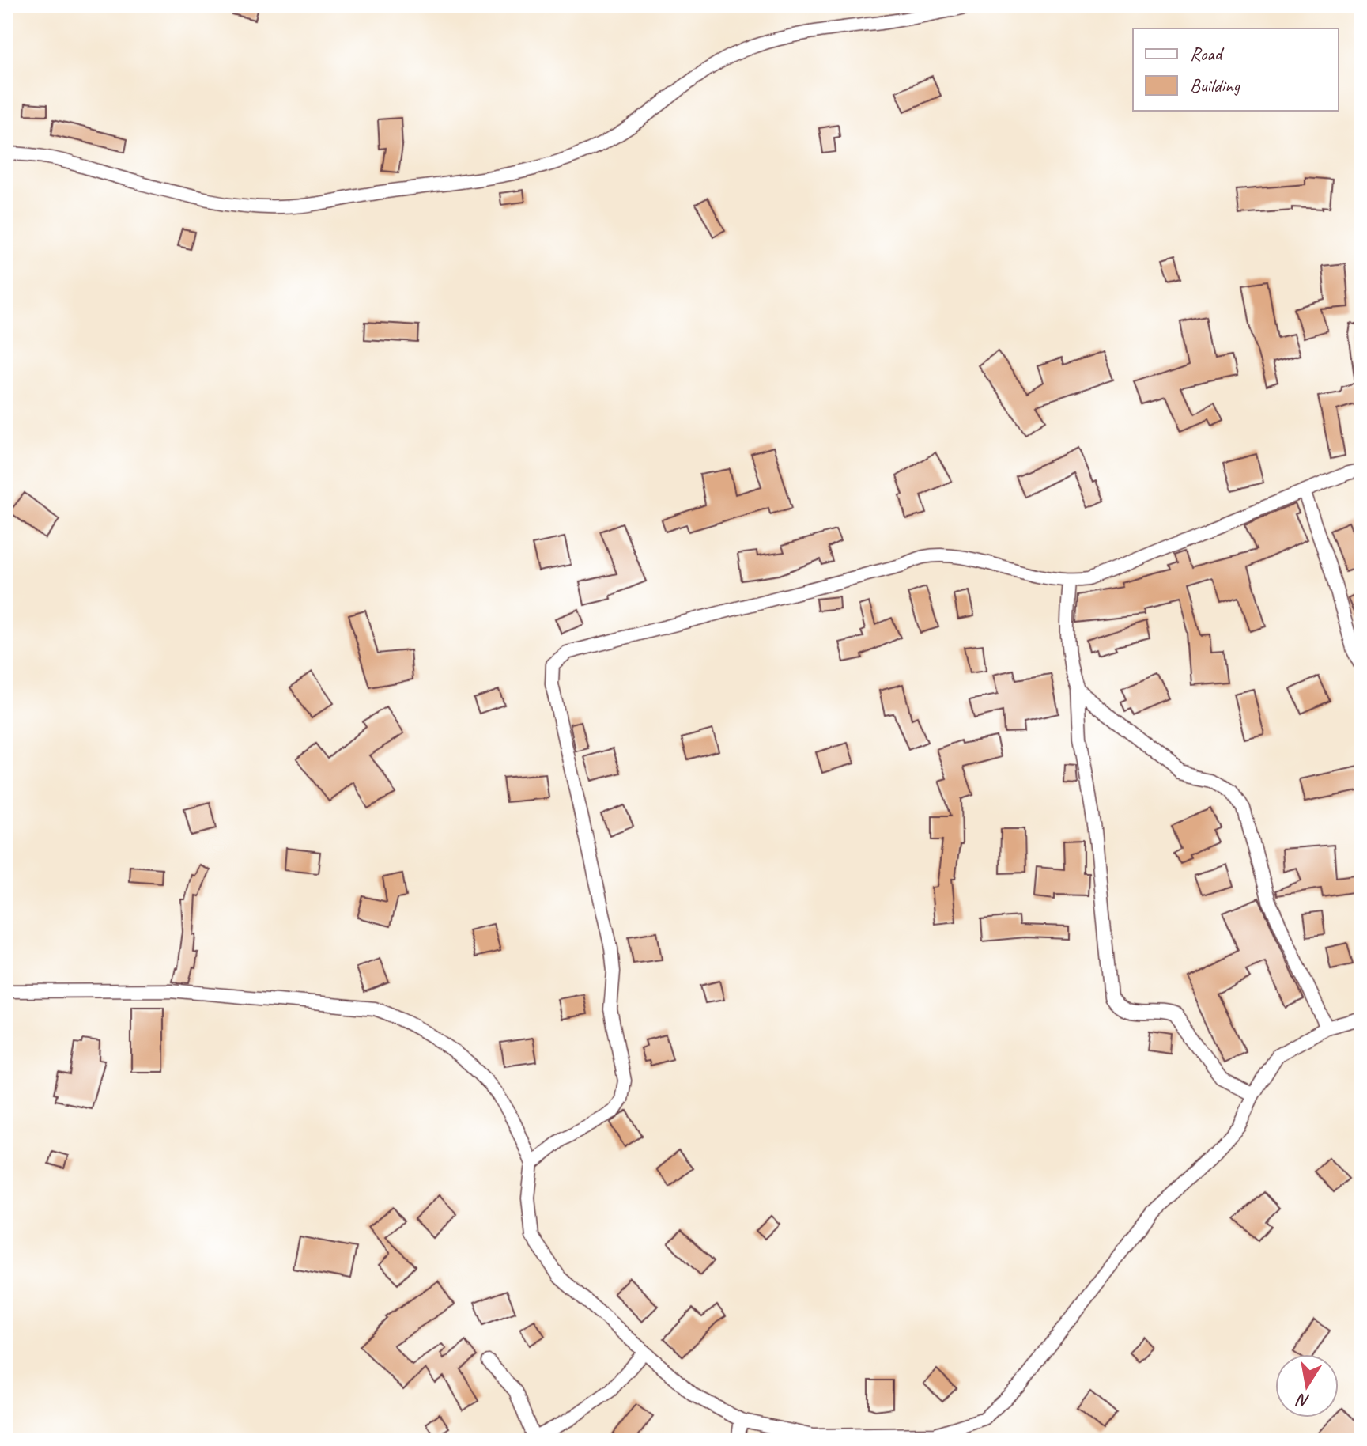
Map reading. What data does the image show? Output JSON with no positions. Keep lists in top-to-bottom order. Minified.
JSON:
{"legend":["Road","Building"],"north":"bottom"}
